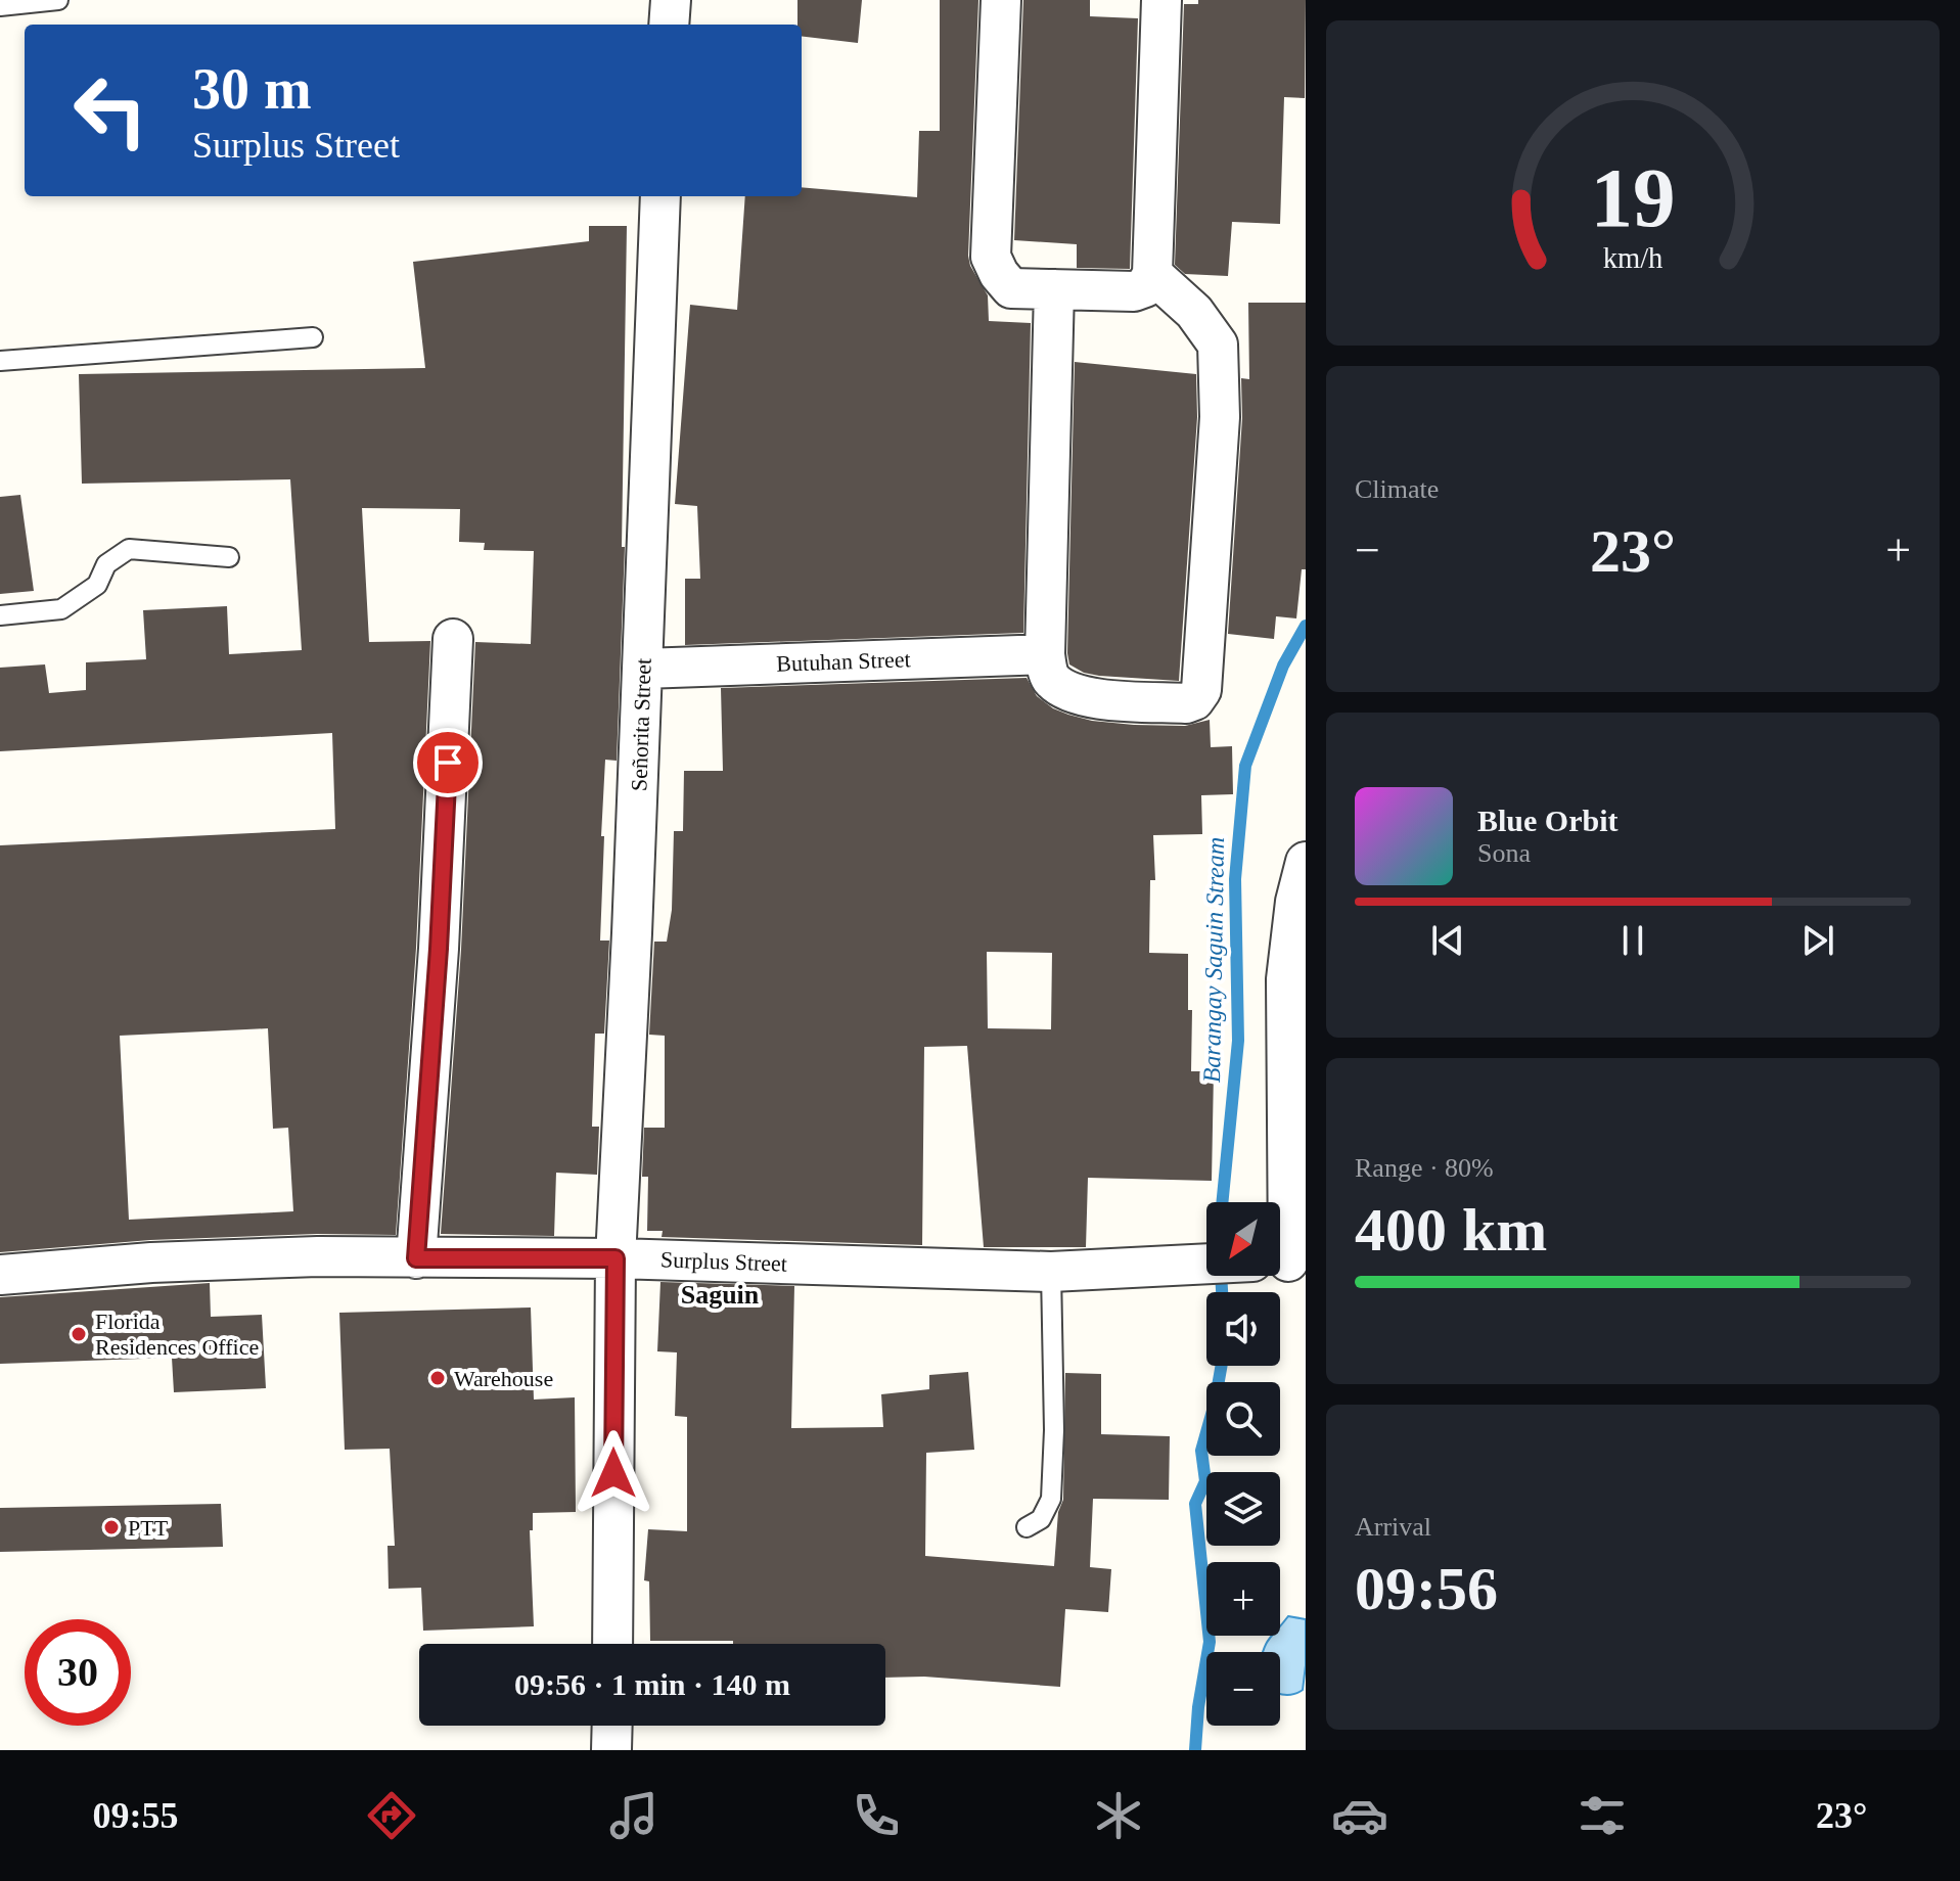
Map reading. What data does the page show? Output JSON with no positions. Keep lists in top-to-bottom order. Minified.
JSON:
{"streets":{"street":["Butuhan Street","Señorita Street","Surplus Street"]},"crossings":[["Butuhan Street","Señorita Street"],["Señorita Street","Surplus Street"]],"districts":["Saguin"],"water":["Barangay Saguin Stream"],"places":["Florida Residences Office","Warehouse","PTT"],"north":"bottom left","page":{"turn":["30 m","Surplus Street"],"tile":["Climate",["Range · 80%","400 km"],["Arrival","09:56"]],"heat":["−","23°","+"],"song":["Blue Orbit","Sona"],"map_buttons":["+","−"],"limit":"30","trip":"09:56 · 1 min · 140 m","tabs":["09:55","23°"],"gauge":["19","km/h"]}}
